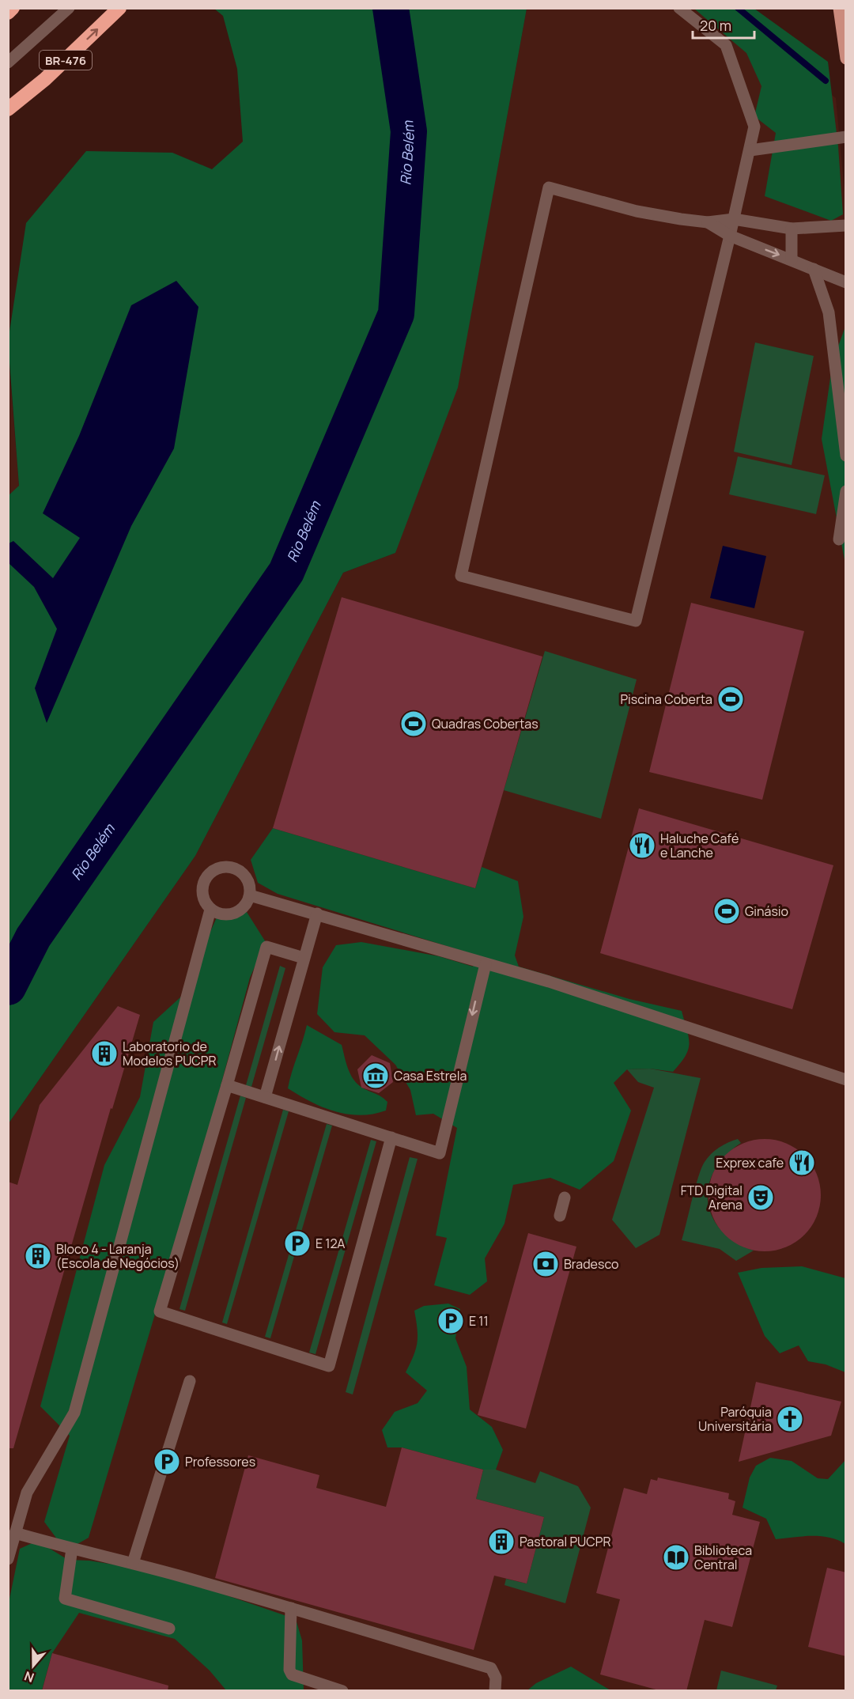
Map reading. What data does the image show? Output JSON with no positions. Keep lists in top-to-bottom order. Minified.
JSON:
{"streets":{"highway":["BR-476"]},"water":["Rio Belém"],"places":{"sports":["Piscina Coberta","Quadras Cobertas","Ginásio"],"restaurant":["Haluche Café e Lanche","Exprex cafe"],"building":["Laboratorio de Modelos PUCPR","Bloco 4 - Laranja (Escola de Negócios)","Pastoral PUCPR"],"museum":["Casa Estrela"],"theatre":["FTD Digital Arena"],"parking":["E 12A","E 11","Professores"],"bank":["Bradesco"],"church":["Paróquia Universitária"],"library":["Biblioteca Central"]},"scale_bar":"20 m","north":"bottom"}
